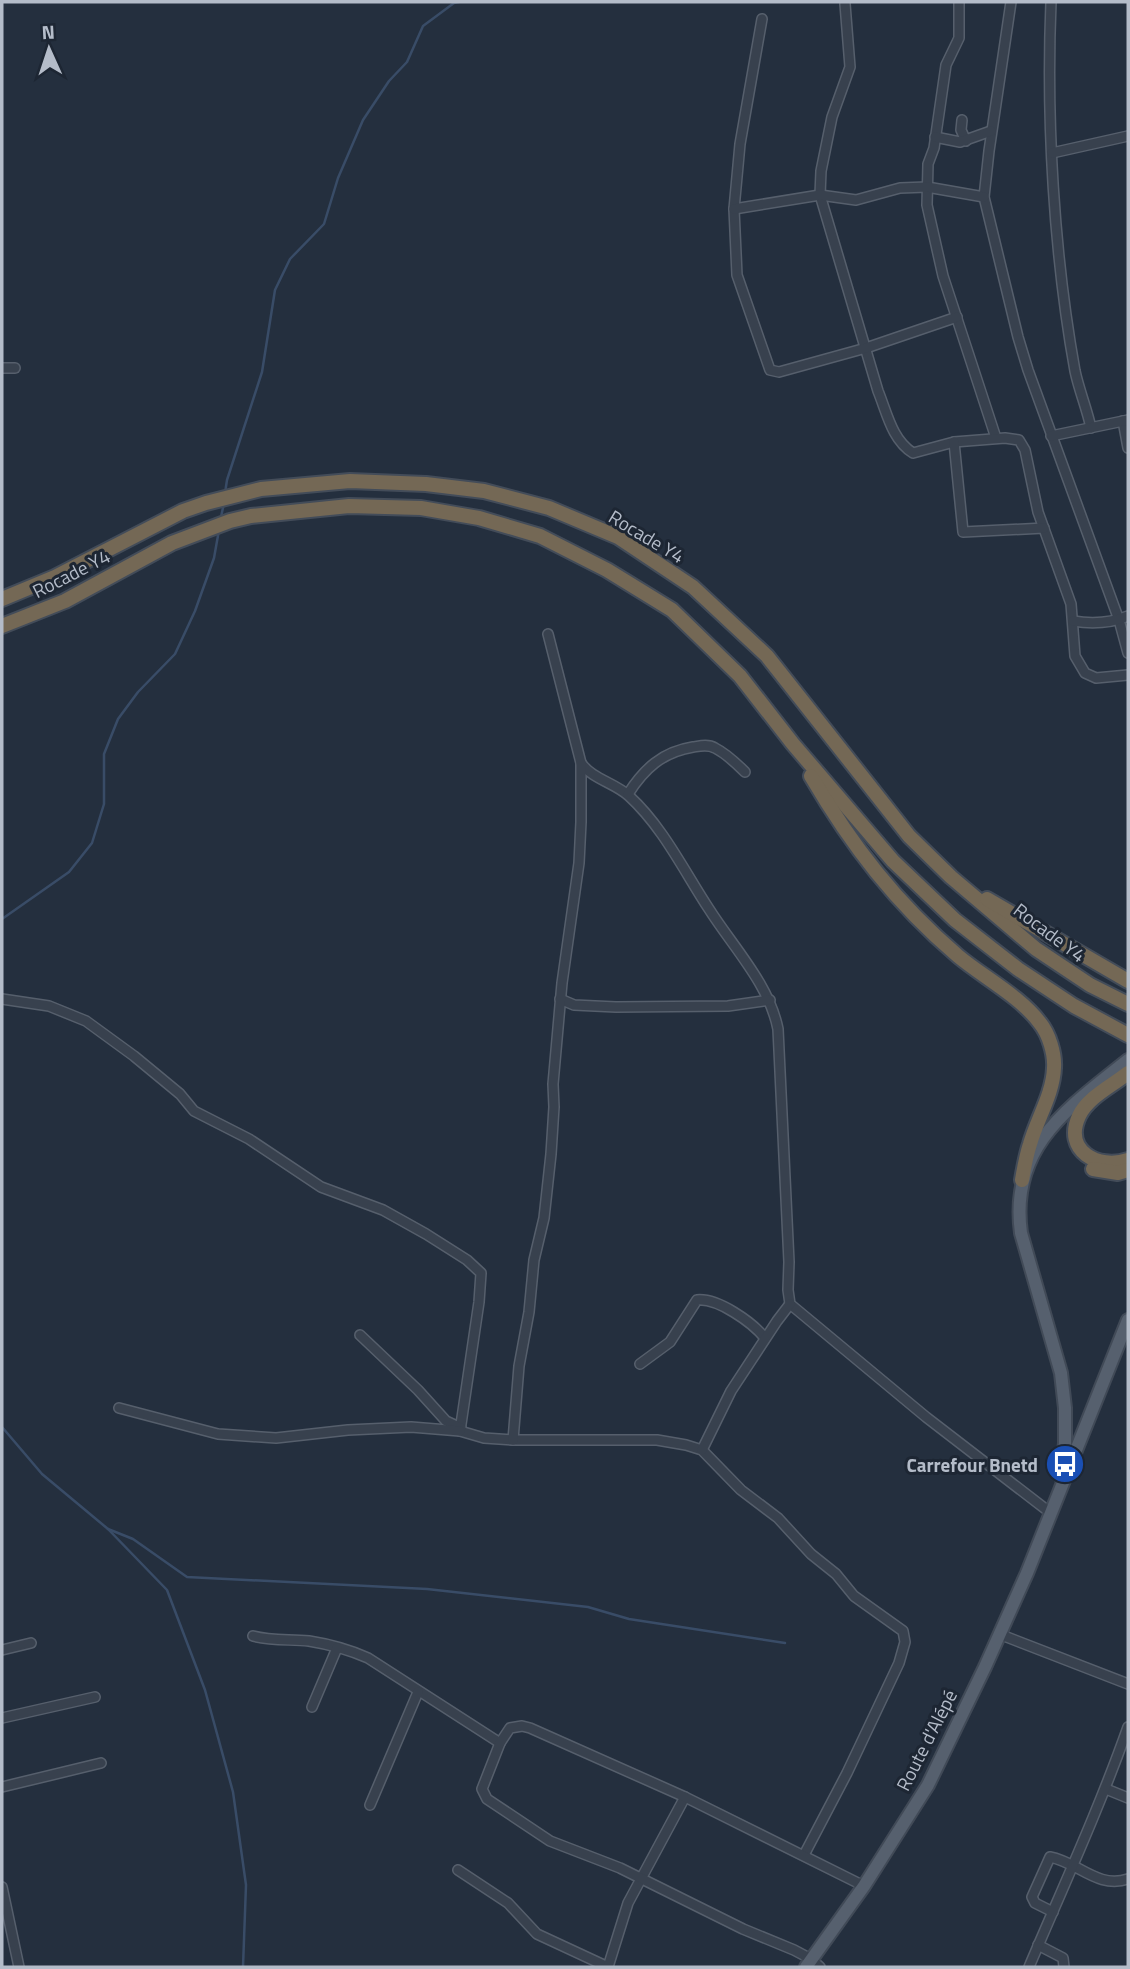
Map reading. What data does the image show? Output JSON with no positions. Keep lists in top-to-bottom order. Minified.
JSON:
{"streets":{"highway":["Rocade Y4"],"main road":["Route d'Alépé"]},"places":{"bus stop":["Carrefour Bnetd"]},"north":"top"}
